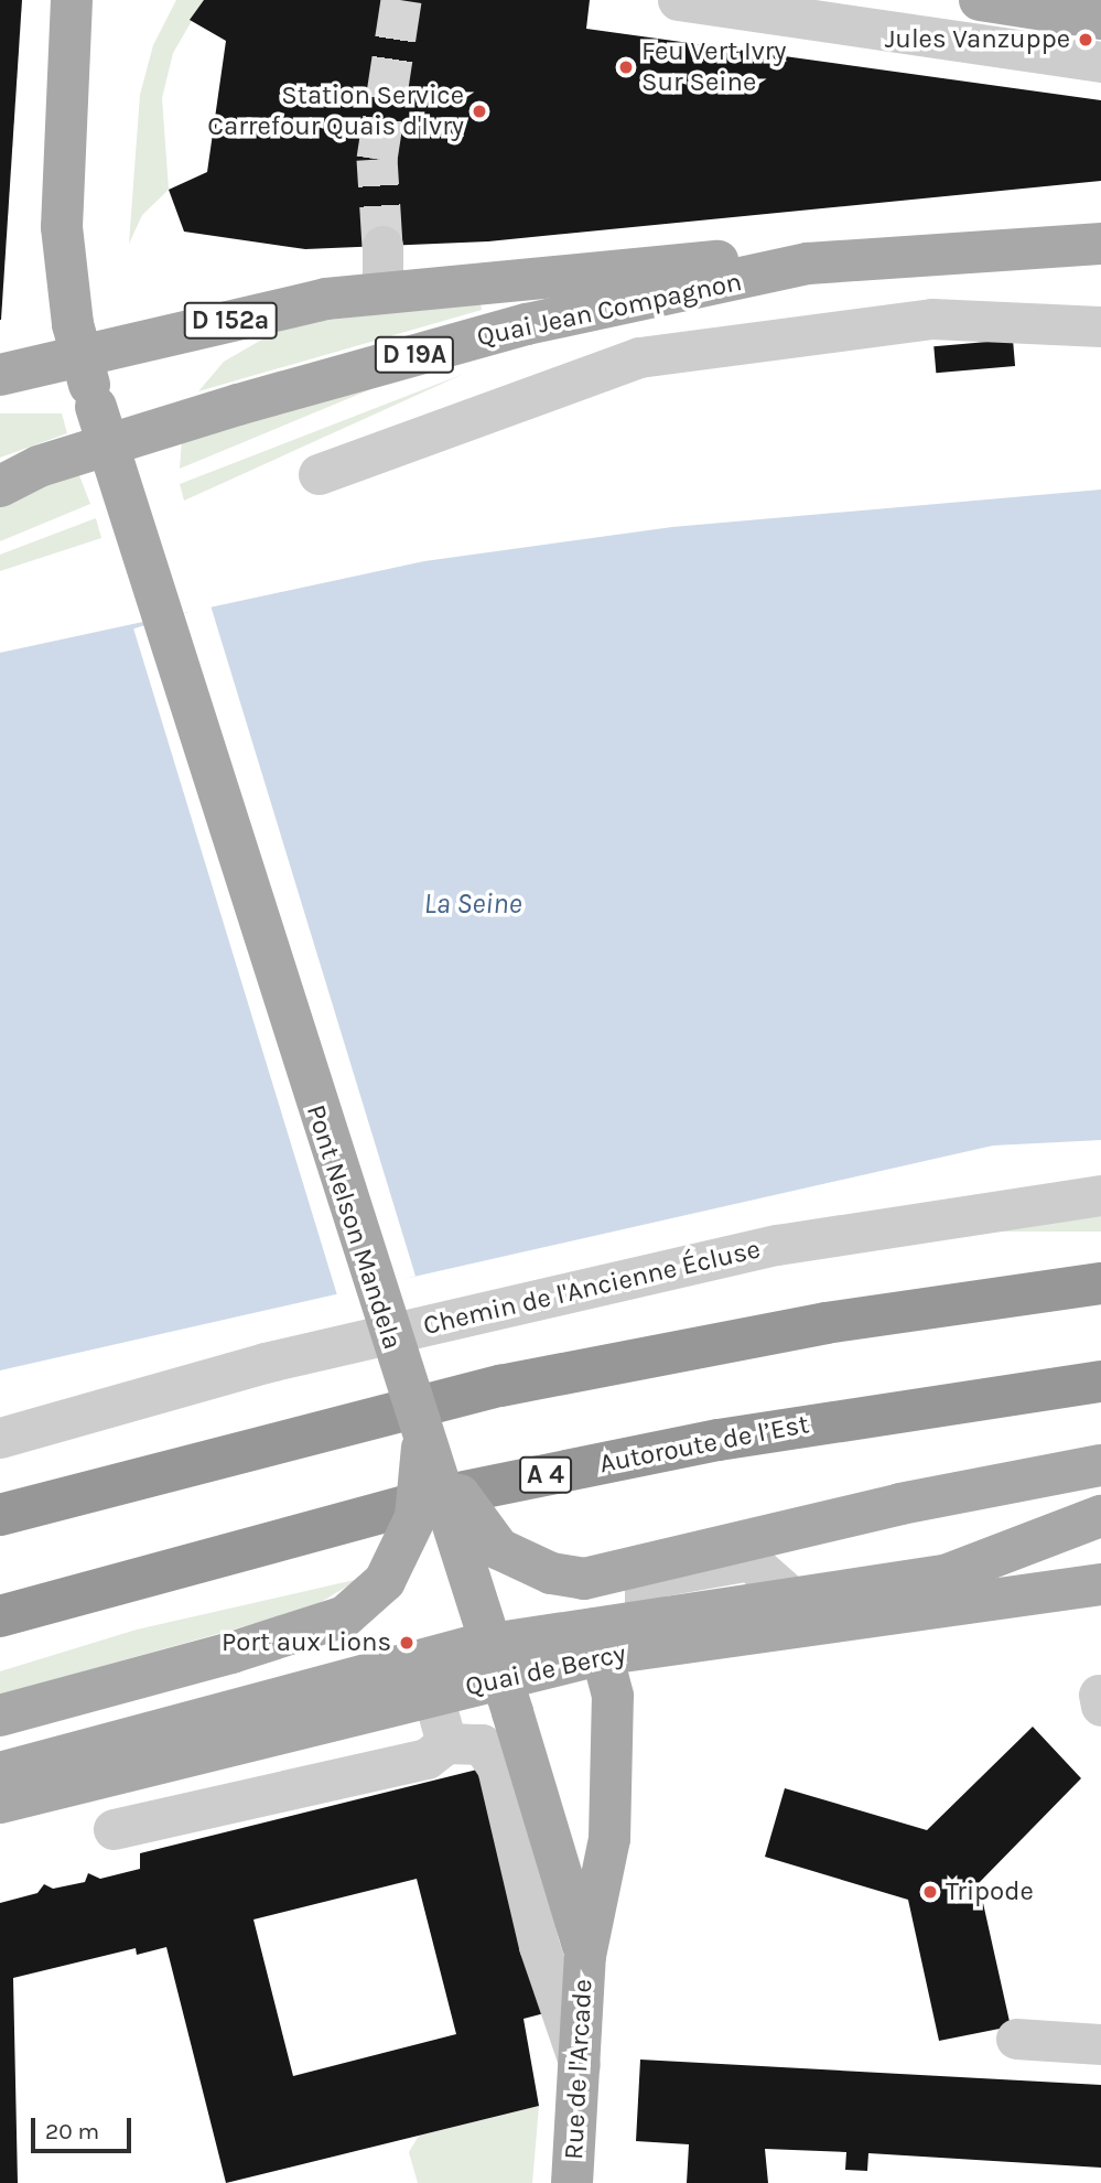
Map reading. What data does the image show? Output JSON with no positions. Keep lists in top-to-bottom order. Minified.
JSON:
{"streets":{"highway":["Autoroute de l’Est","A 4"],"main road":["Quai Jean Compagnon","D 152a","D 19A","Pont Nelson Mandela","Quai de Bercy","Rue de l'Arcade"],"street":["Chemin de l'Ancienne Écluse"]},"crossings":[["Quai Jean Compagnon","D 152a"],["D 152a","Pont Nelson Mandela"],["Pont Nelson Mandela","Rue de l'Arcade"]],"water":["La Seine"],"places":["Jules Vanzuppe","Feu Vert Ivry Sur Seine","Station Service Carrefour Quais d'Ivry","Port aux Lions","Tripode"],"scale_bar":"20 m"}
